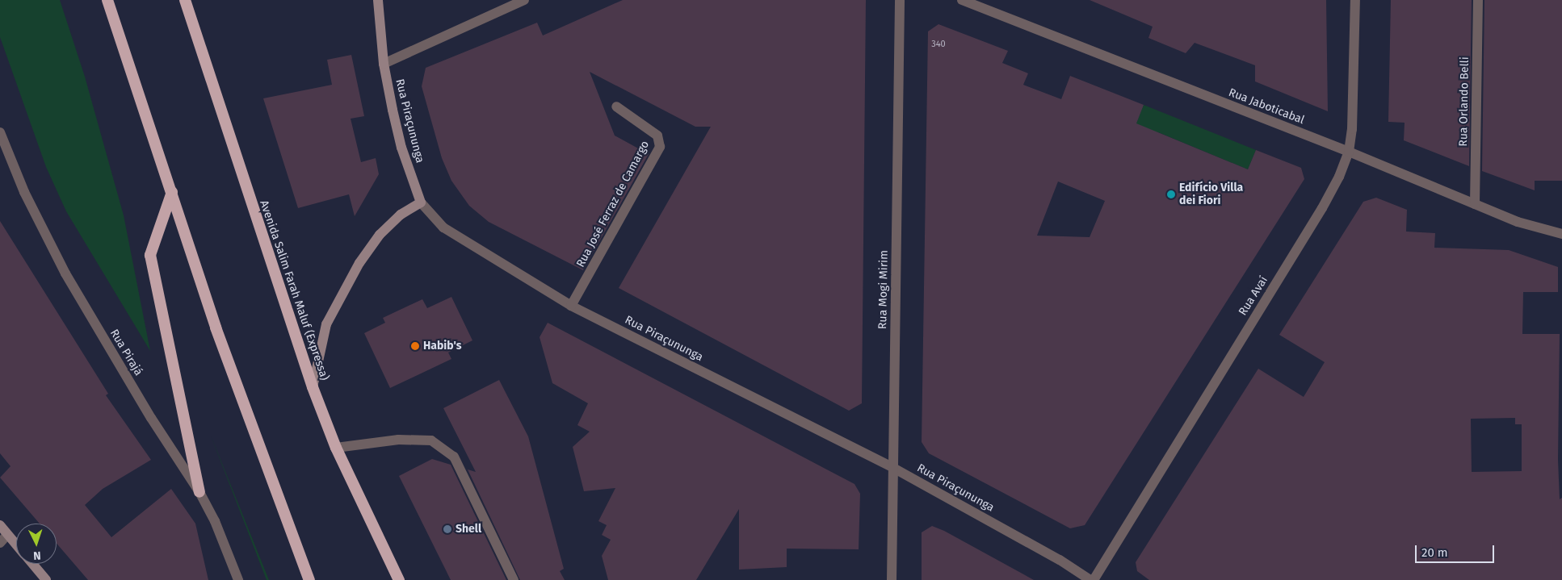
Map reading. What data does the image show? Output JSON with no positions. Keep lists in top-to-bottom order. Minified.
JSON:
{"streets":{"highway":["Avenida Salim Farah Maluf (Expressa)"],"main road":["Rua Piraçununga"],"street":["Rua Orlando Belli","Rua Jaboticabal","Rua José Ferraz de Camargo","Rua Mogi Mirim","Rua Avaí","Rua Pirajá"]},"crossings":[["Rua Orlando Belli","Rua Jaboticabal"],["Rua Jaboticabal","Rua Avaí"],["Rua Piraçununga","Rua José Ferraz de Camargo"],["Rua Piraçununga","Rua Mogi Mirim"],["Rua Piraçununga","Rua Avaí"]],"places":["Edifício Villa dei Fiori","Habib's","Shell"],"house_numbers":["340"],"scale_bar":"20 m","north":"bottom"}
